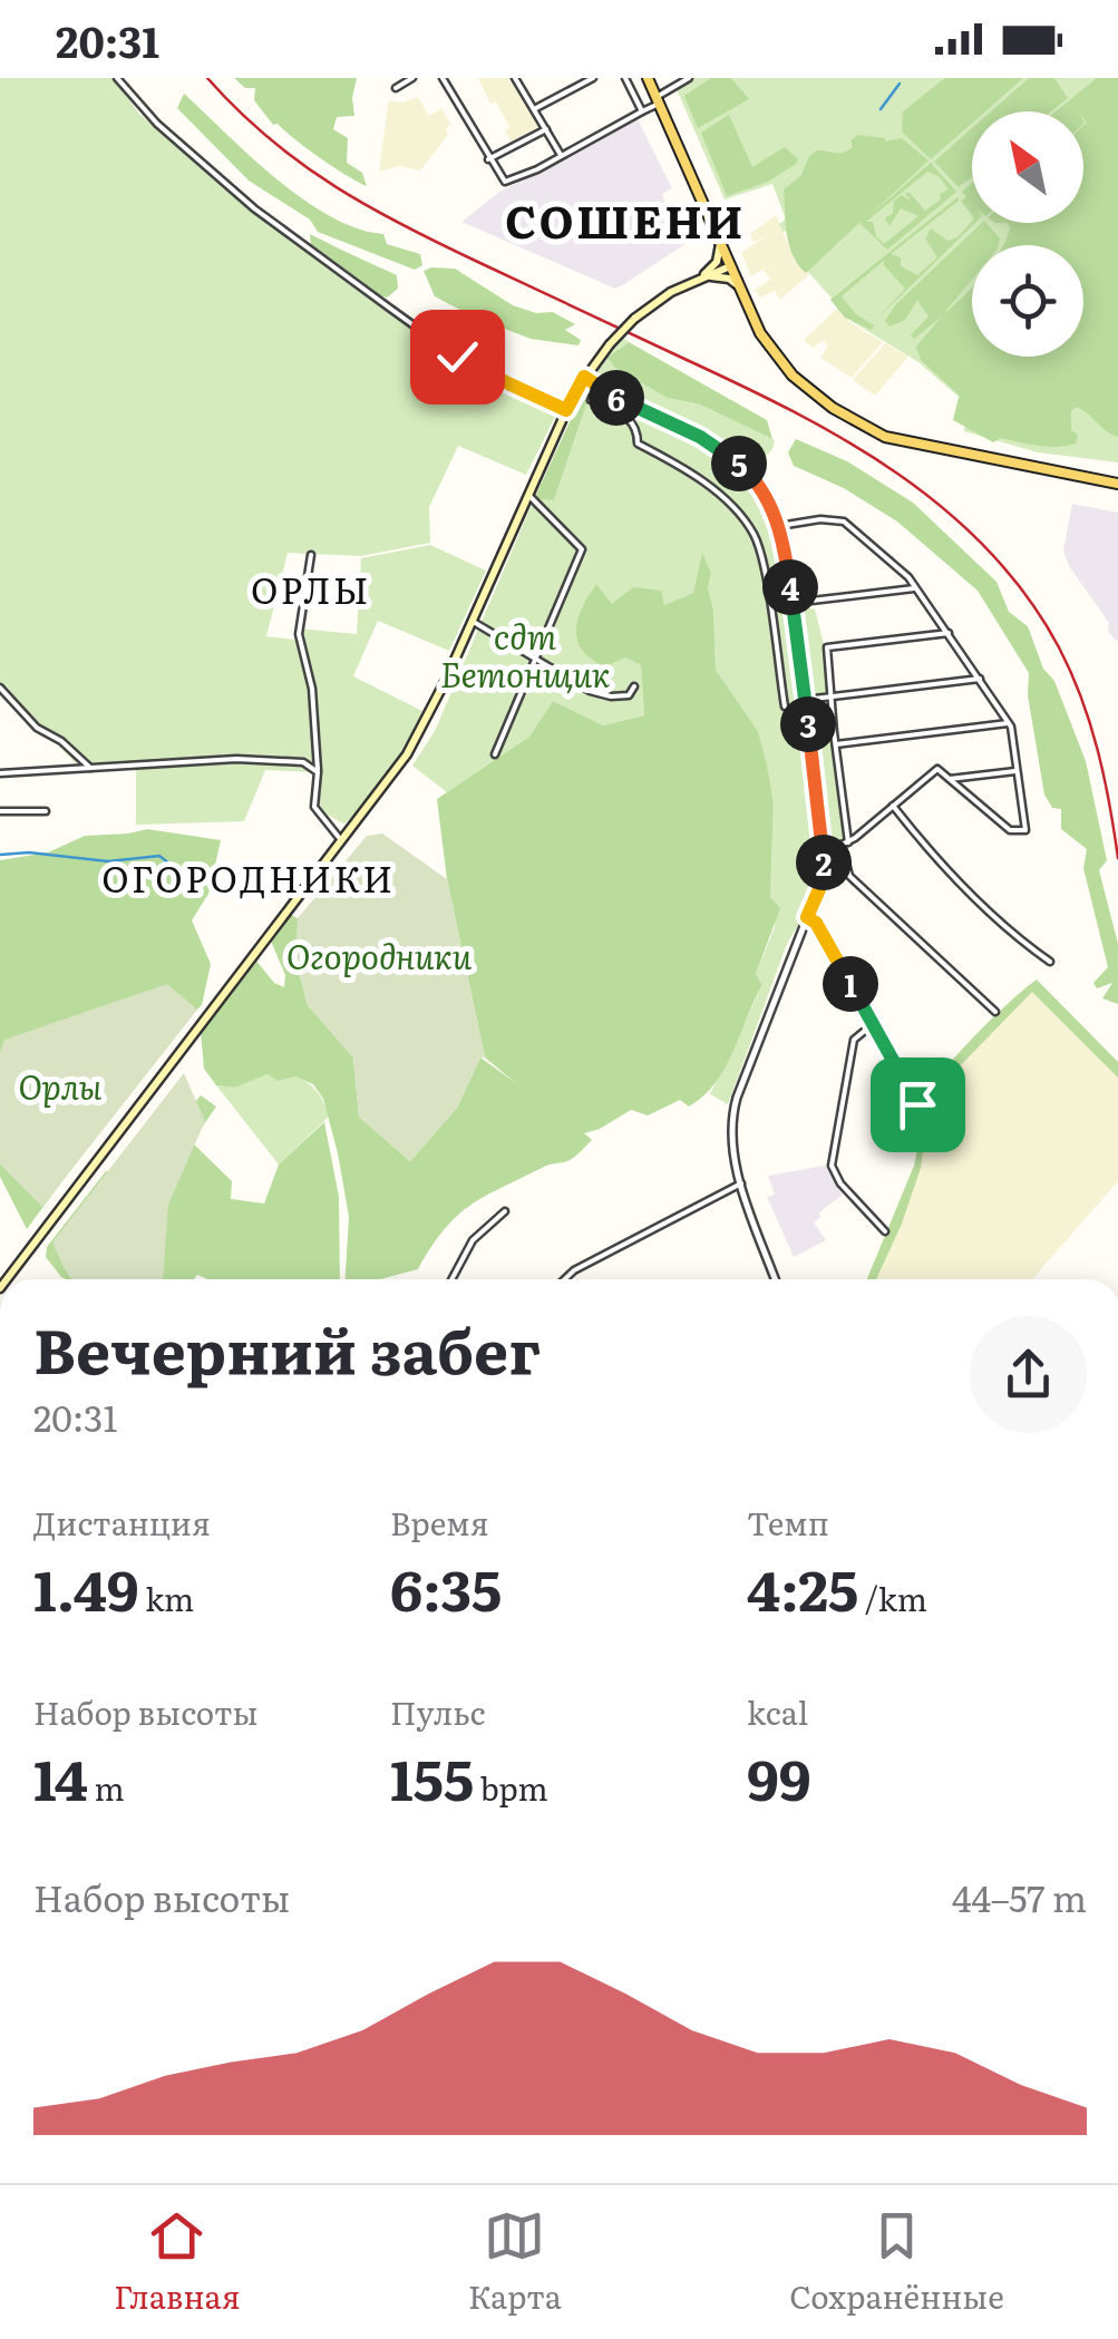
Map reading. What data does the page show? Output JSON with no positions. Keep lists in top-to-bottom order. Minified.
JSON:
{"districts":["СОШЕНИ","ОРЛЫ","ОГОРОДНИКИ"],"parks":["сдт Бетонщик","Огородники","Орлы"],"north":"top left","page":{"status":"20:31","pins":["6","5","4","3","2","1"],"heading":["Вечерний забег","20:31"],"stats":[["Дистанция","1.49 km"],["Время","6:35"],["Темп","4:25 /km"],["Набор высоты","14 m"],["Пульс","155 bpm"],["kcal","99"]],"chart":["Набор высоты","44–57 m"],"tabs":["Главная","Карта","Сохранённые"]}}
